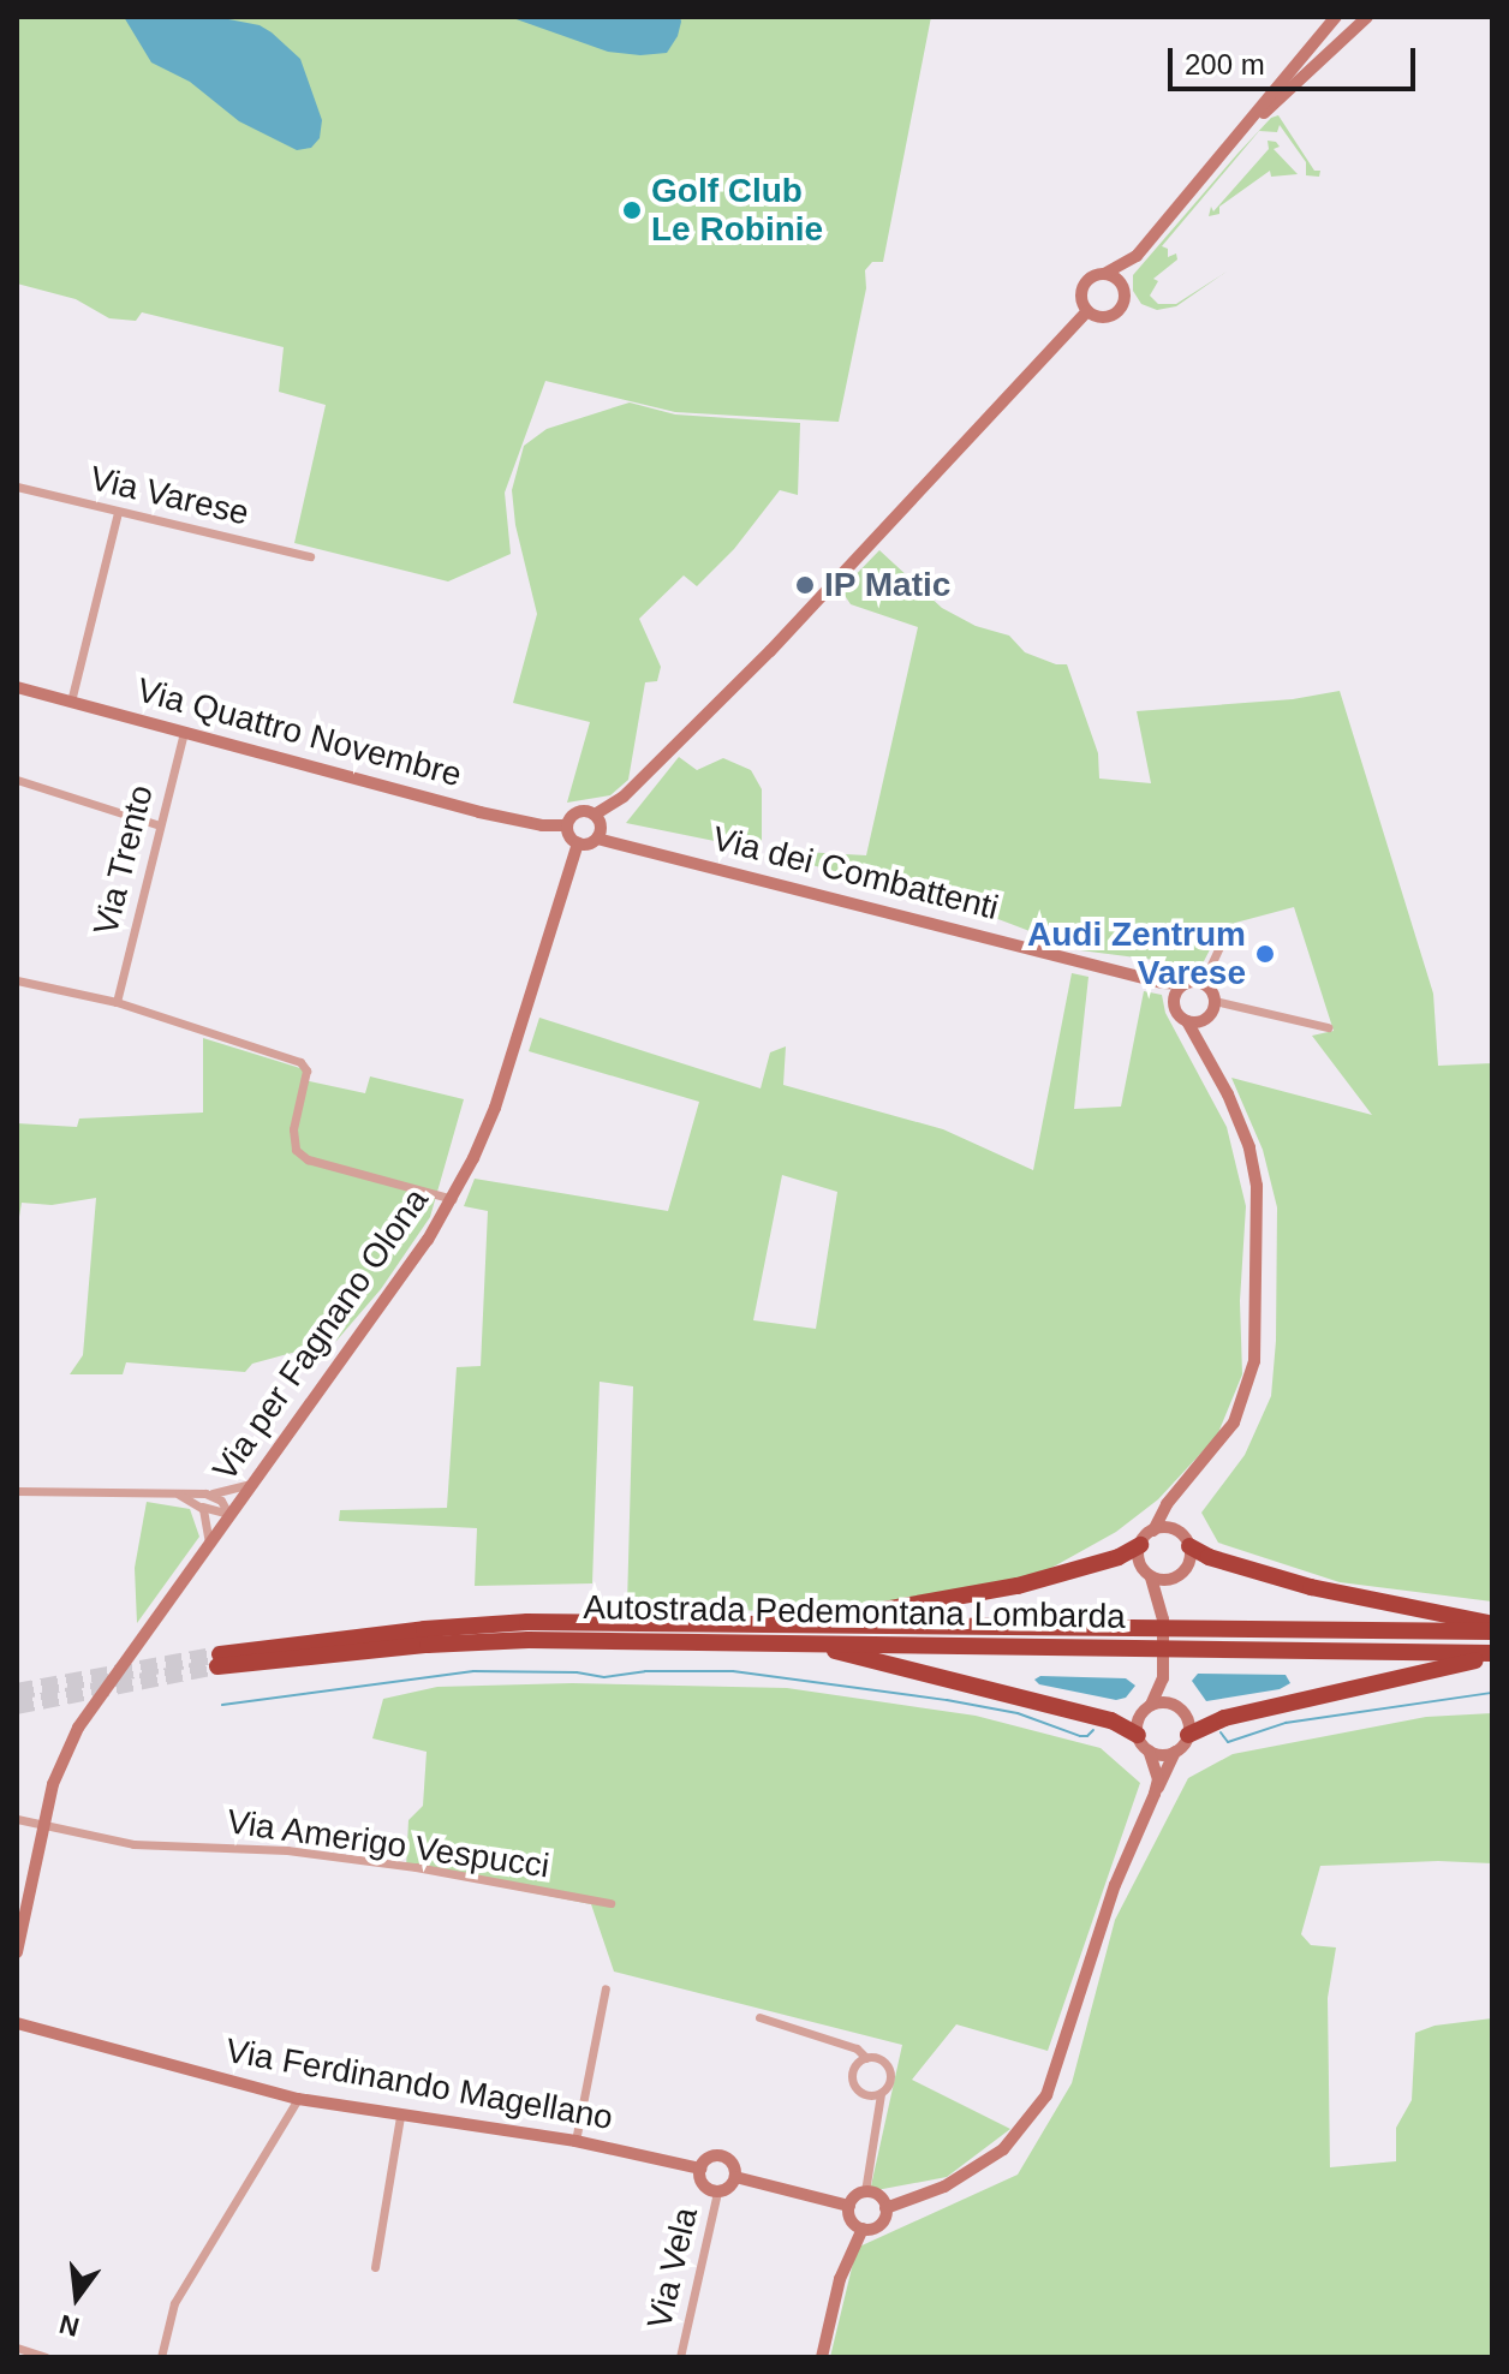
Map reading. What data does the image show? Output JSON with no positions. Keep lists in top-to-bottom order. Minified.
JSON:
{"streets":{"highway":["Autostrada Pedemontana Lombarda"],"street":["Via Varese","Via Quattro Novembre","Via Trento","Via dei Combattenti","Via per Fagnano Olona","Via Amerigo Vespucci","Via Ferdinando Magellano","Via Vela"]},"crossings":[["Via Quattro Novembre","Via Trento"],["Via Quattro Novembre","Via dei Combattenti"],["Via Quattro Novembre","Via per Fagnano Olona"],["Via dei Combattenti","Via per Fagnano Olona"],["Via per Fagnano Olona","Via Amerigo Vespucci"],["Via Ferdinando Magellano","Via Vela"]],"places":["Golf Club Le Robinie","IP Matic","Audi Zentrum Varese"],"scale_bar":"200 m","north":"bottom"}
